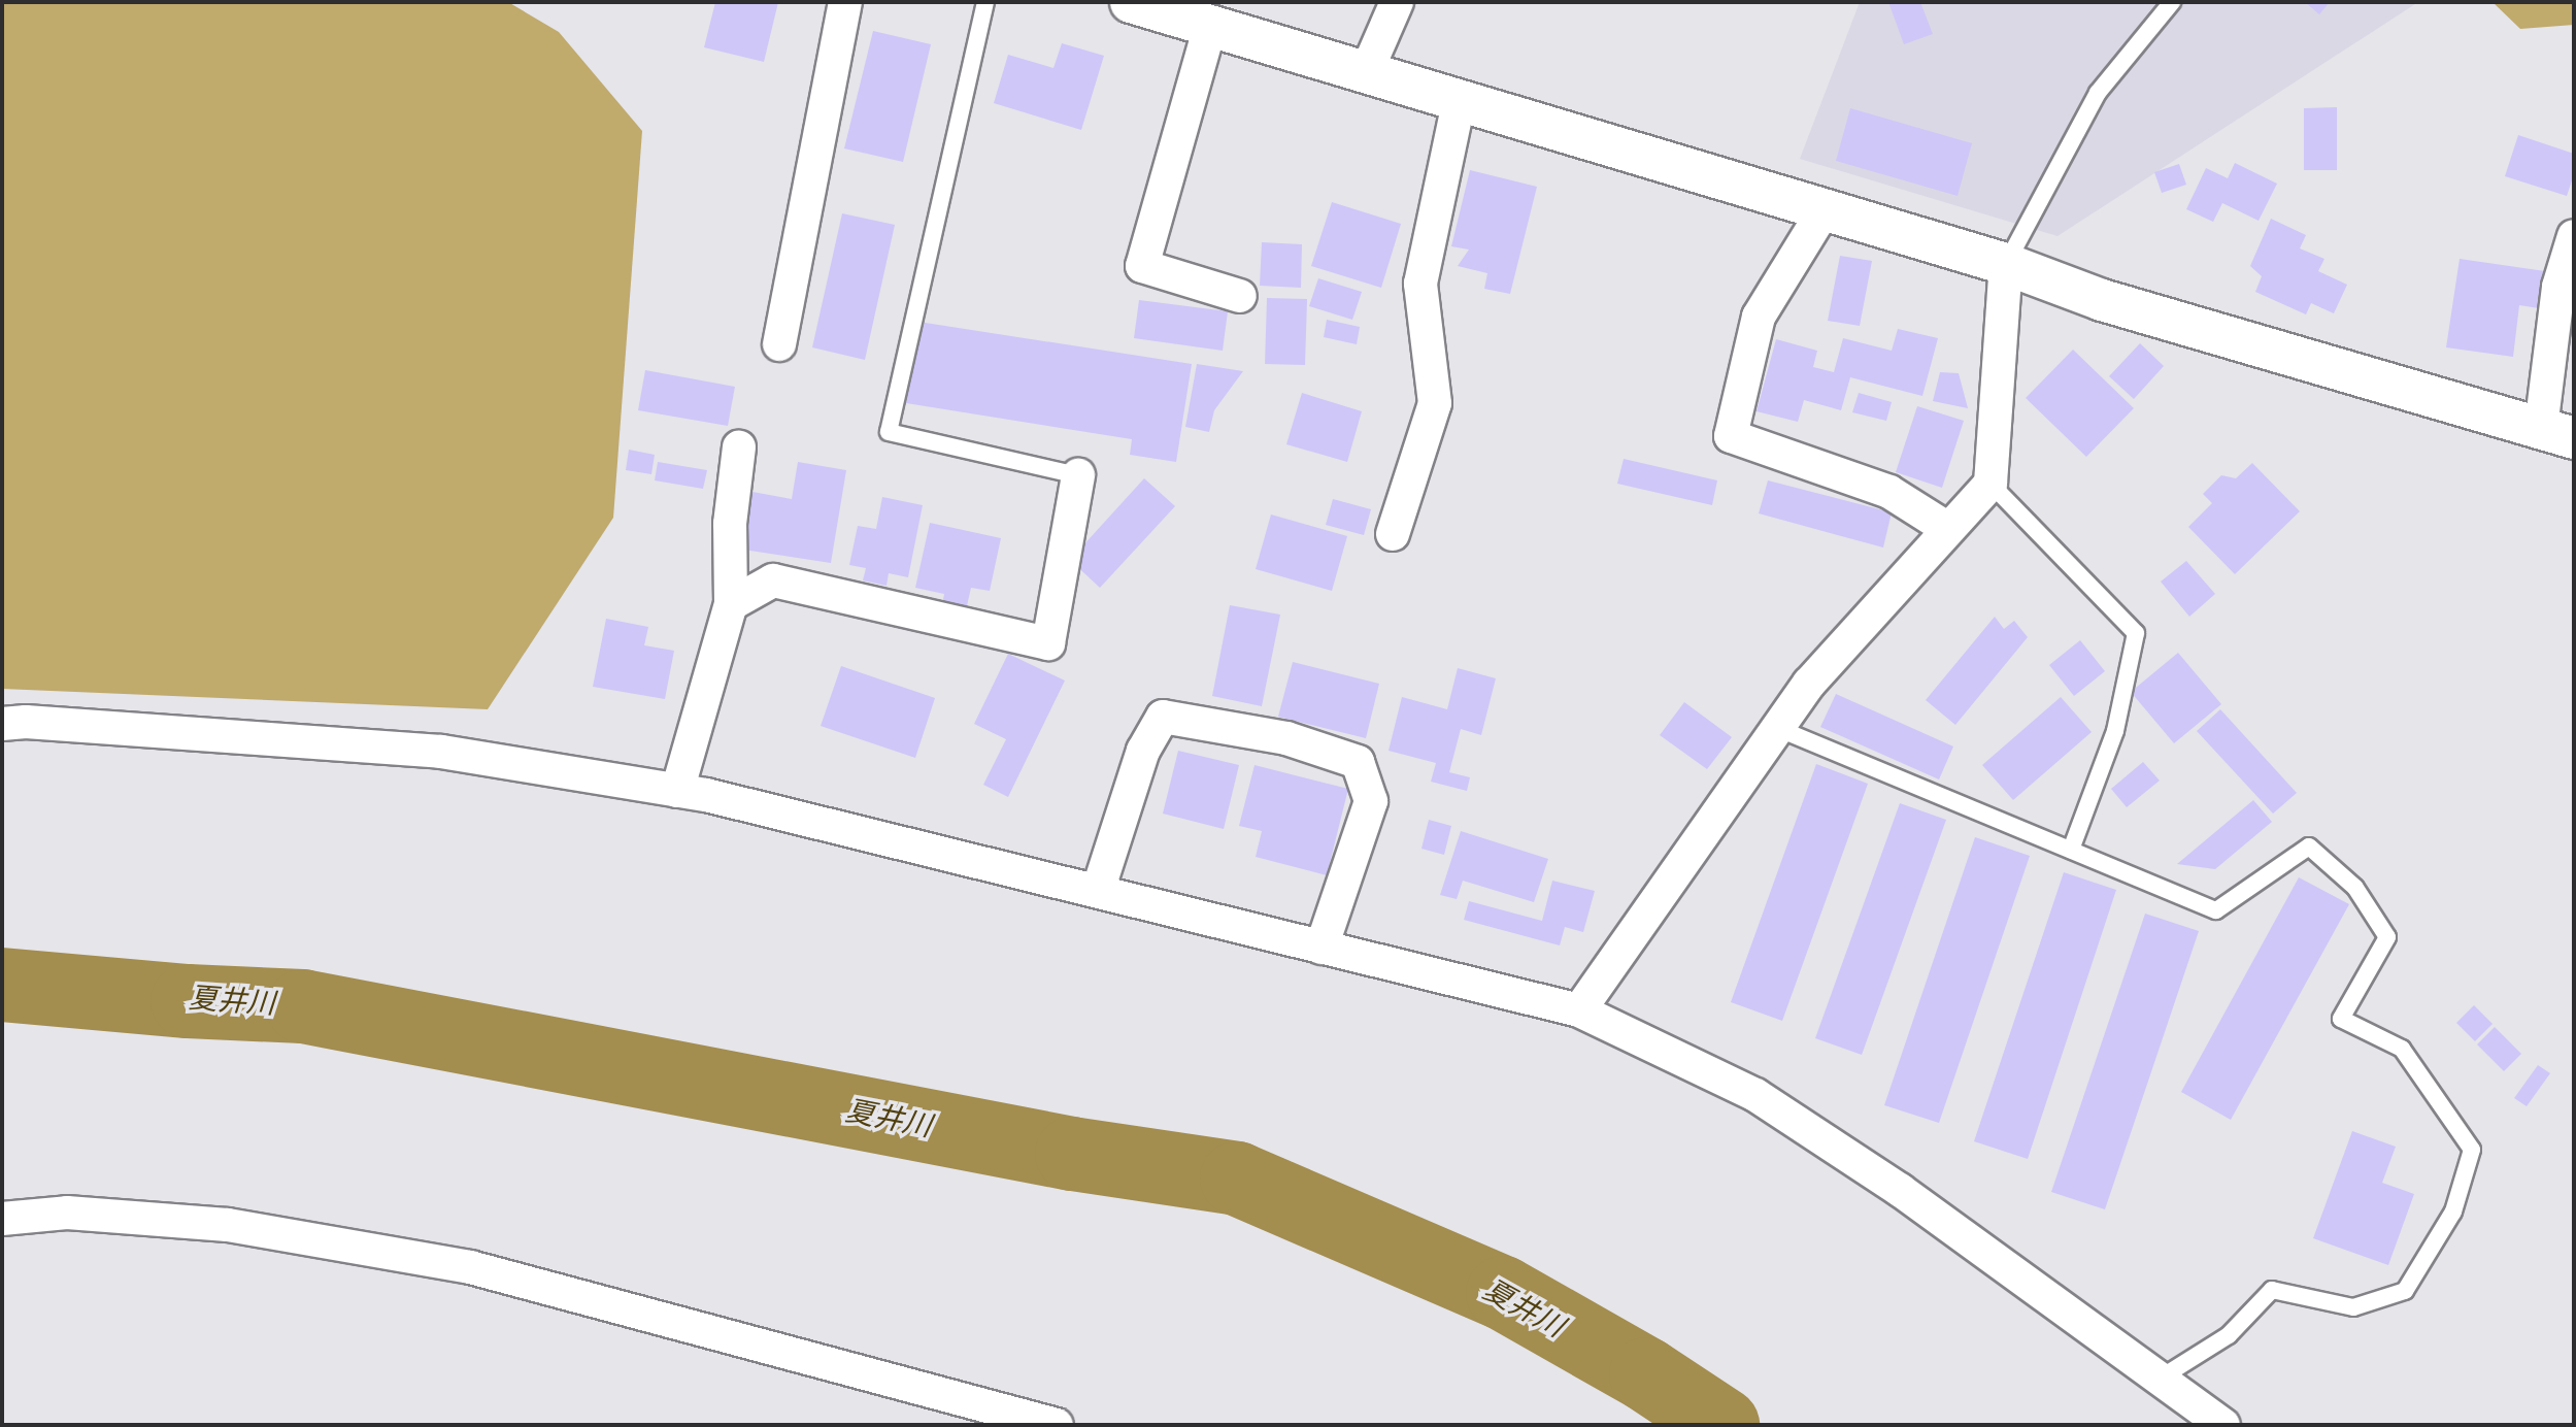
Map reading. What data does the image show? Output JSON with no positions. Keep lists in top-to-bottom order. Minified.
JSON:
{"water":["夏井川"]}
